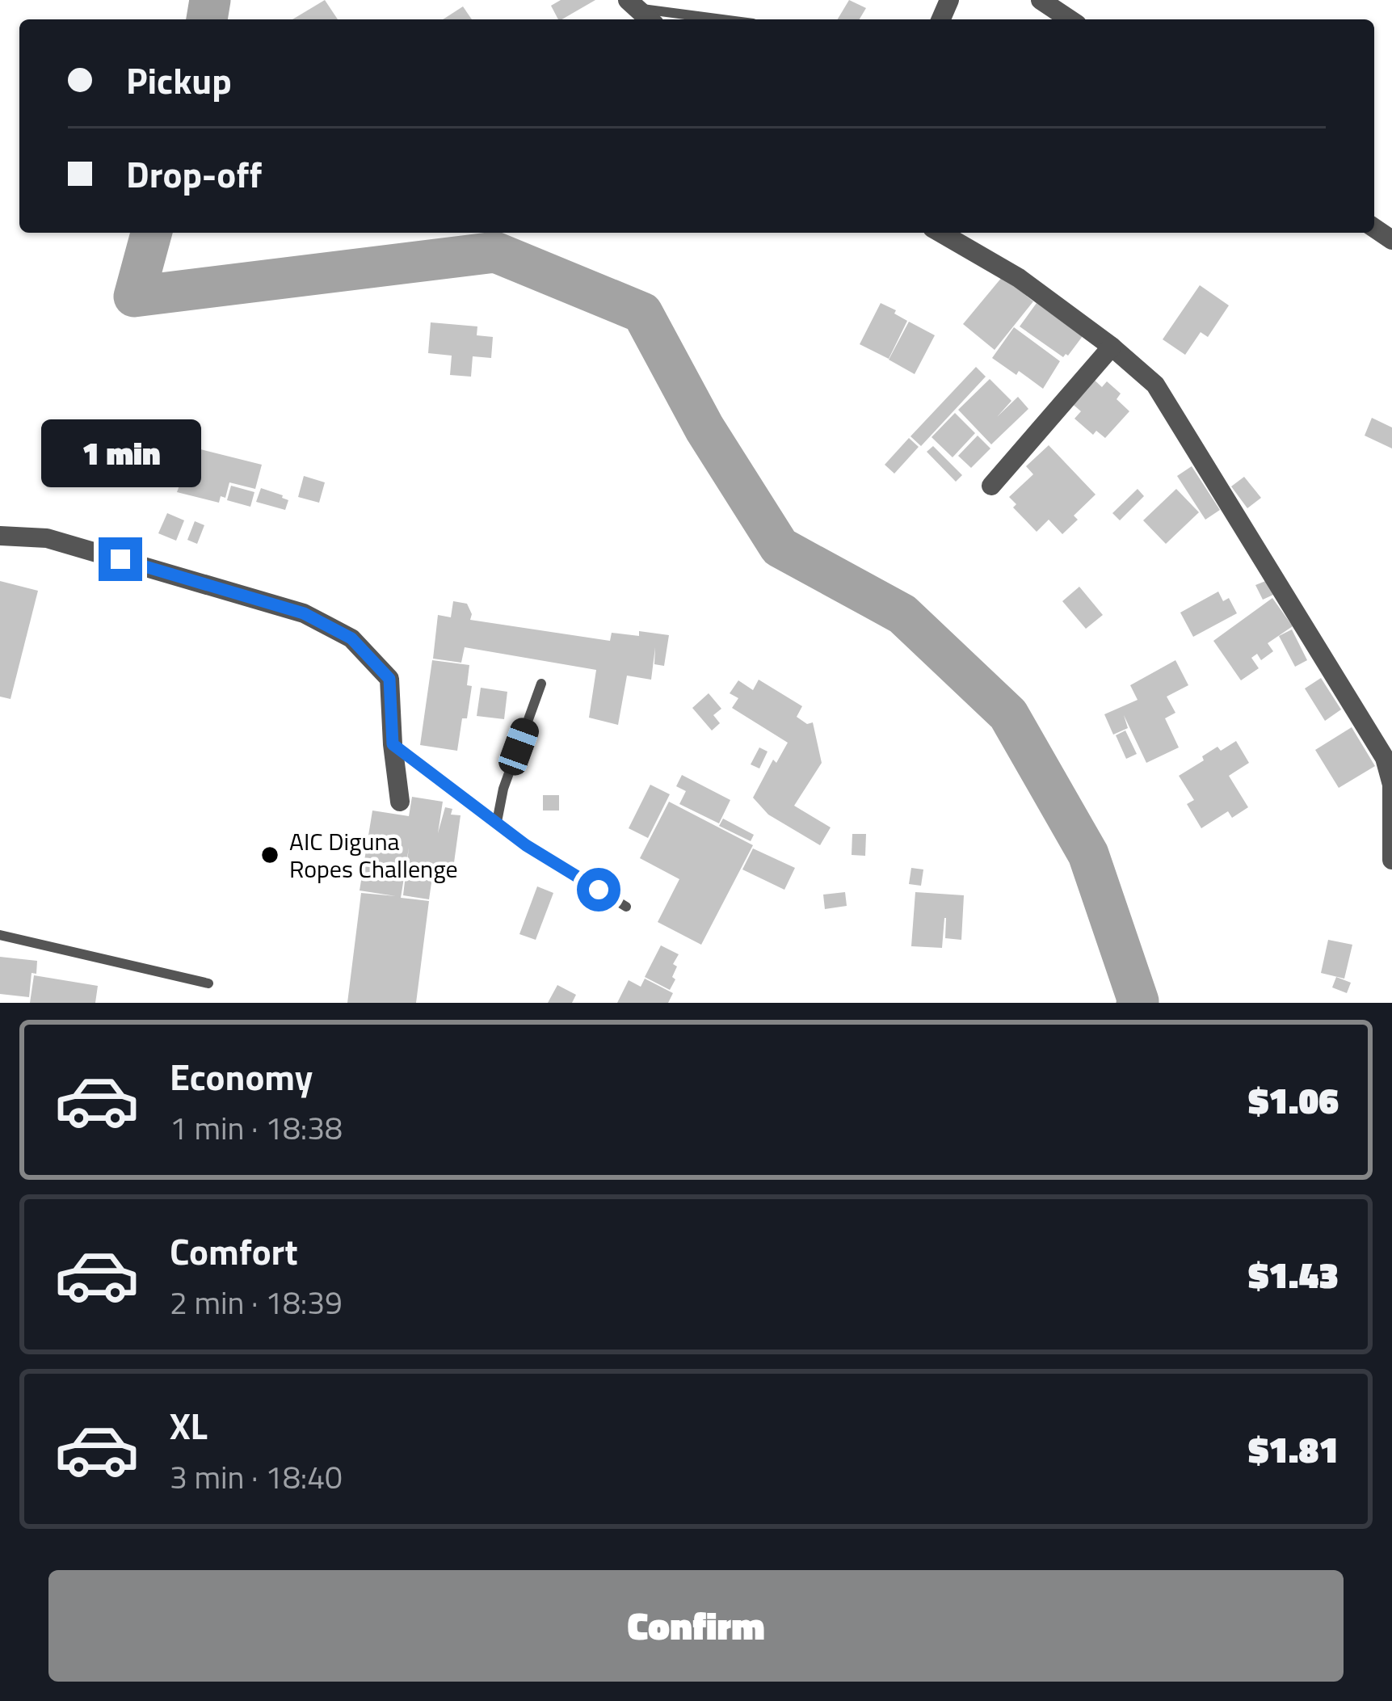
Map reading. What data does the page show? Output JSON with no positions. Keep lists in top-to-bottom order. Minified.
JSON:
{"places":["AIC Diguna Ropes Challenge"],"page":{"banner":["Pickup","Drop-off"],"bubble":"1 min","list":[{"name":"Economy","note":"1 min · 18:38","value":"$1.06"},{"name":"Comfort","note":"2 min · 18:39","value":"$1.43"},{"name":"XL","note":"3 min · 18:40","value":"$1.81"}],"buttons":"Confirm"}}
